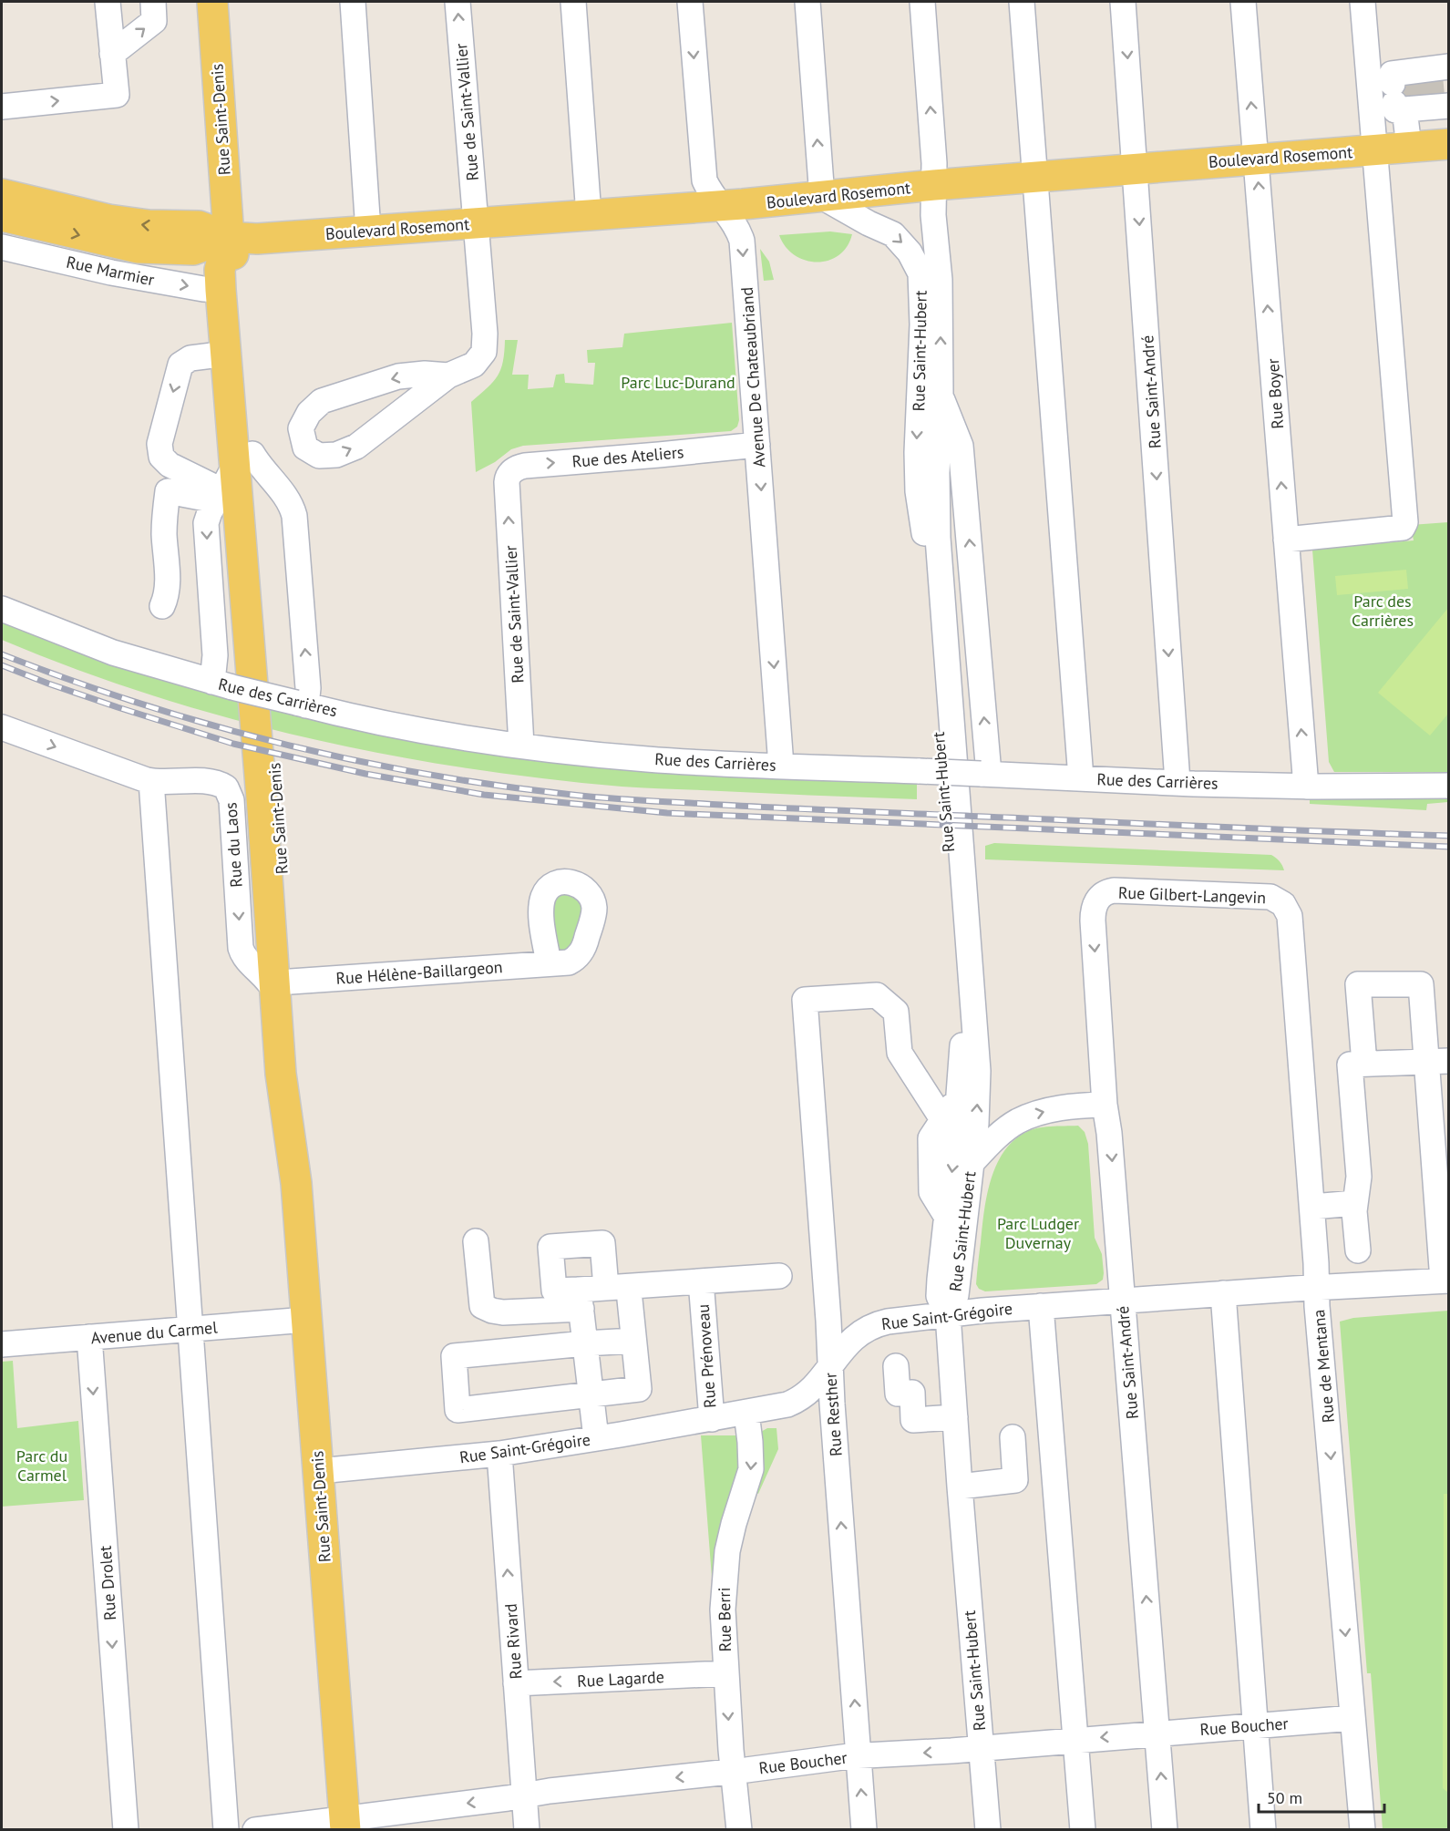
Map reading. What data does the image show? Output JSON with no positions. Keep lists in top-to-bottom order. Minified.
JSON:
{"streets":{"main road":["Rue Saint-Denis","Boulevard Rosemont"],"street":["Rue de Saint-Vallier","Rue Marmier","Rue Saint-Hubert","Avenue De Chateaubriand","Rue Saint-André","Rue Boyer","Rue des Ateliers","Rue des Carrières","Rue du Laos","Rue Gilbert-Langevin","Rue Hélène-Baillargeon","Rue Saint-Grégoire","Avenue du Carmel","Rue Prénoveau","Rue de Mentana","Rue Resther","Rue Drolet","Rue Berri","Rue Rivard","Rue Lagarde","Rue Boucher"]},"crossings":[["Rue de Saint-Vallier","Boulevard Rosemont"],["Rue de Saint-Vallier","Rue des Ateliers"],["Rue de Saint-Vallier","Rue des Carrières"],["Rue Saint-Denis","Boulevard Rosemont"],["Rue Saint-Denis","Rue Marmier"],["Rue Saint-Denis","Rue des Carrières"],["Rue Saint-Denis","Rue du Laos"],["Rue Saint-Denis","Rue Hélène-Baillargeon"],["Rue Saint-Denis","Rue Saint-Grégoire"],["Rue Saint-Denis","Avenue du Carmel"],["Rue Saint-Denis","Rue Boucher"],["Boulevard Rosemont","Rue Saint-Hubert"],["Boulevard Rosemont","Avenue De Chateaubriand"],["Boulevard Rosemont","Rue Saint-André"],["Boulevard Rosemont","Rue Boyer"],["Rue Saint-Hubert","Rue des Carrières"],["Rue Saint-Hubert","Rue Saint-Grégoire"],["Rue Saint-Hubert","Rue Boucher"],["Avenue De Chateaubriand","Rue des Ateliers"],["Avenue De Chateaubriand","Rue des Carrières"],["Rue Saint-André","Rue des Carrières"],["Rue Saint-André","Rue Gilbert-Langevin"],["Rue Saint-André","Rue Saint-Grégoire"],["Rue Saint-André","Rue Boucher"],["Rue Boyer","Rue des Carrières"],["Rue du Laos","Rue Hélène-Baillargeon"],["Rue Gilbert-Langevin","Rue de Mentana"],["Rue Saint-Grégoire","Rue Prénoveau"],["Rue Saint-Grégoire","Rue de Mentana"],["Rue Saint-Grégoire","Rue Resther"],["Rue Saint-Grégoire","Rue Berri"],["Rue Saint-Grégoire","Rue Rivard"],["Avenue du Carmel","Rue Drolet"],["Rue de Mentana","Rue Boucher"],["Rue Resther","Rue Boucher"],["Rue Berri","Rue Lagarde"],["Rue Berri","Rue Boucher"],["Rue Rivard","Rue Lagarde"],["Rue Rivard","Rue Boucher"]],"one_way":["Rue Marmier","Rue des Ateliers","Rue du Laos","Rue Berri","Rue Rivard","Rue Lagarde","Rue Boucher"],"parks":["Parc Luc-Durand","Parc des Carrières","Parc Ludger Duvernay","Parc du Carmel"],"scale_bar":"50 m"}
